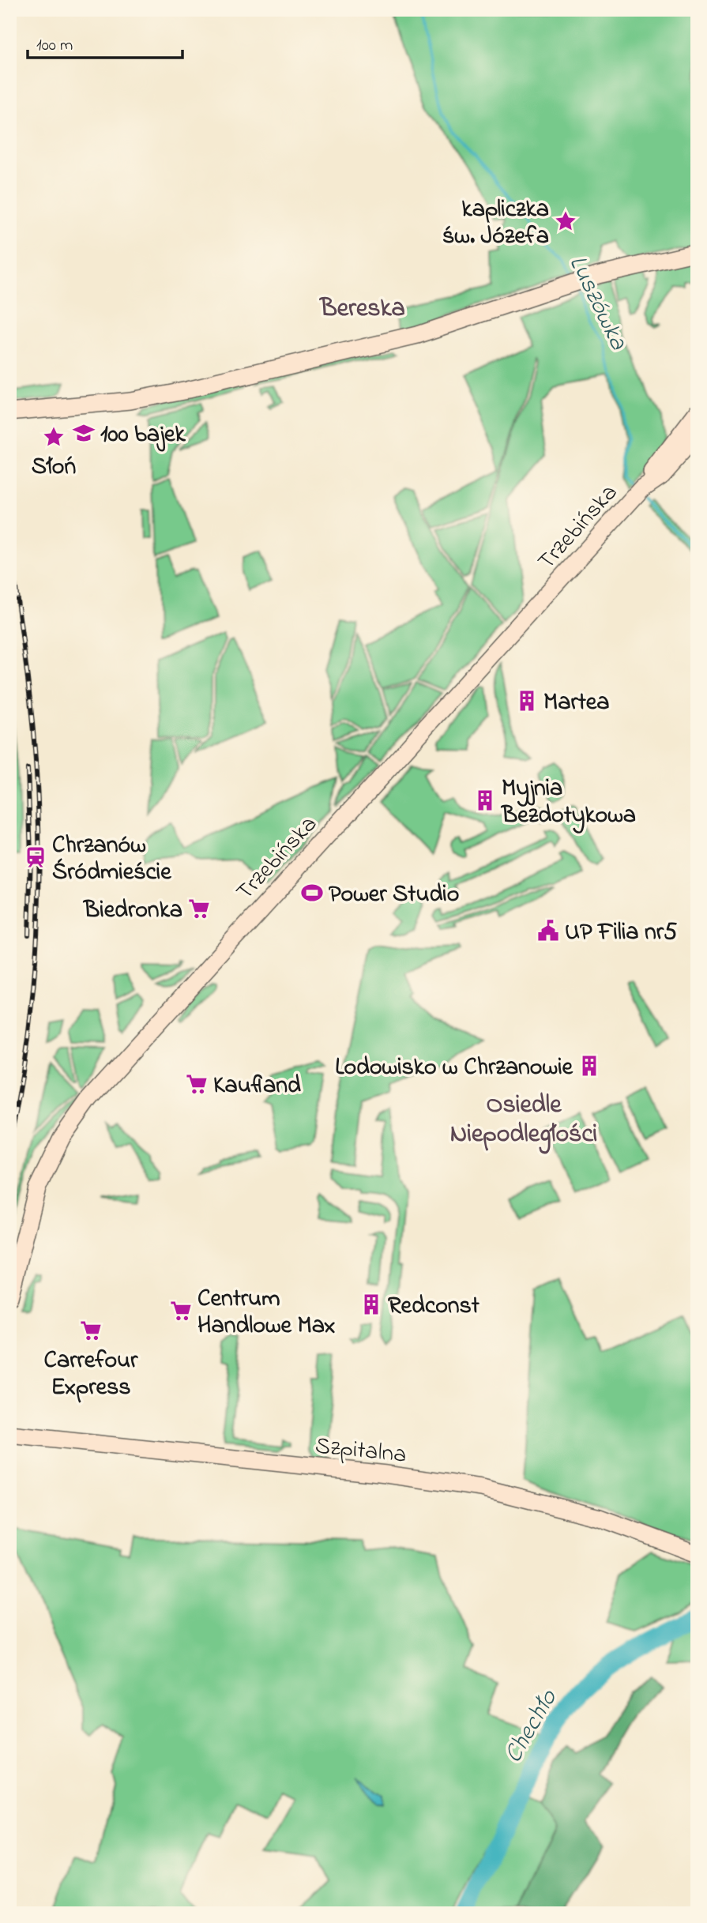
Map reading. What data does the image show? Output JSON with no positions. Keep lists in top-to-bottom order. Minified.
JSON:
{"streets":{"street":["Trzebińska","Szpitalna"]},"districts":["Bereska","Osiedle Niepodległości"],"water":["Luszówka","Chechło"],"places":{"place":["kapliczka św. Józefa","Słoń"],"school or university":["100 bajek"],"building":["Martea","Myjnia Bezdotykowa","Lodowisko w Chrzanowie","Redconst"],"station":["Chrzanów Śródmieście"],"sports":["Power Studio"],"supermarket":["Biedronka","Kaufland","Centrum Handlowe Max","Carrefour Express"],"public building":["UP Filia nr5"]},"scale_bar":"100 m"}
